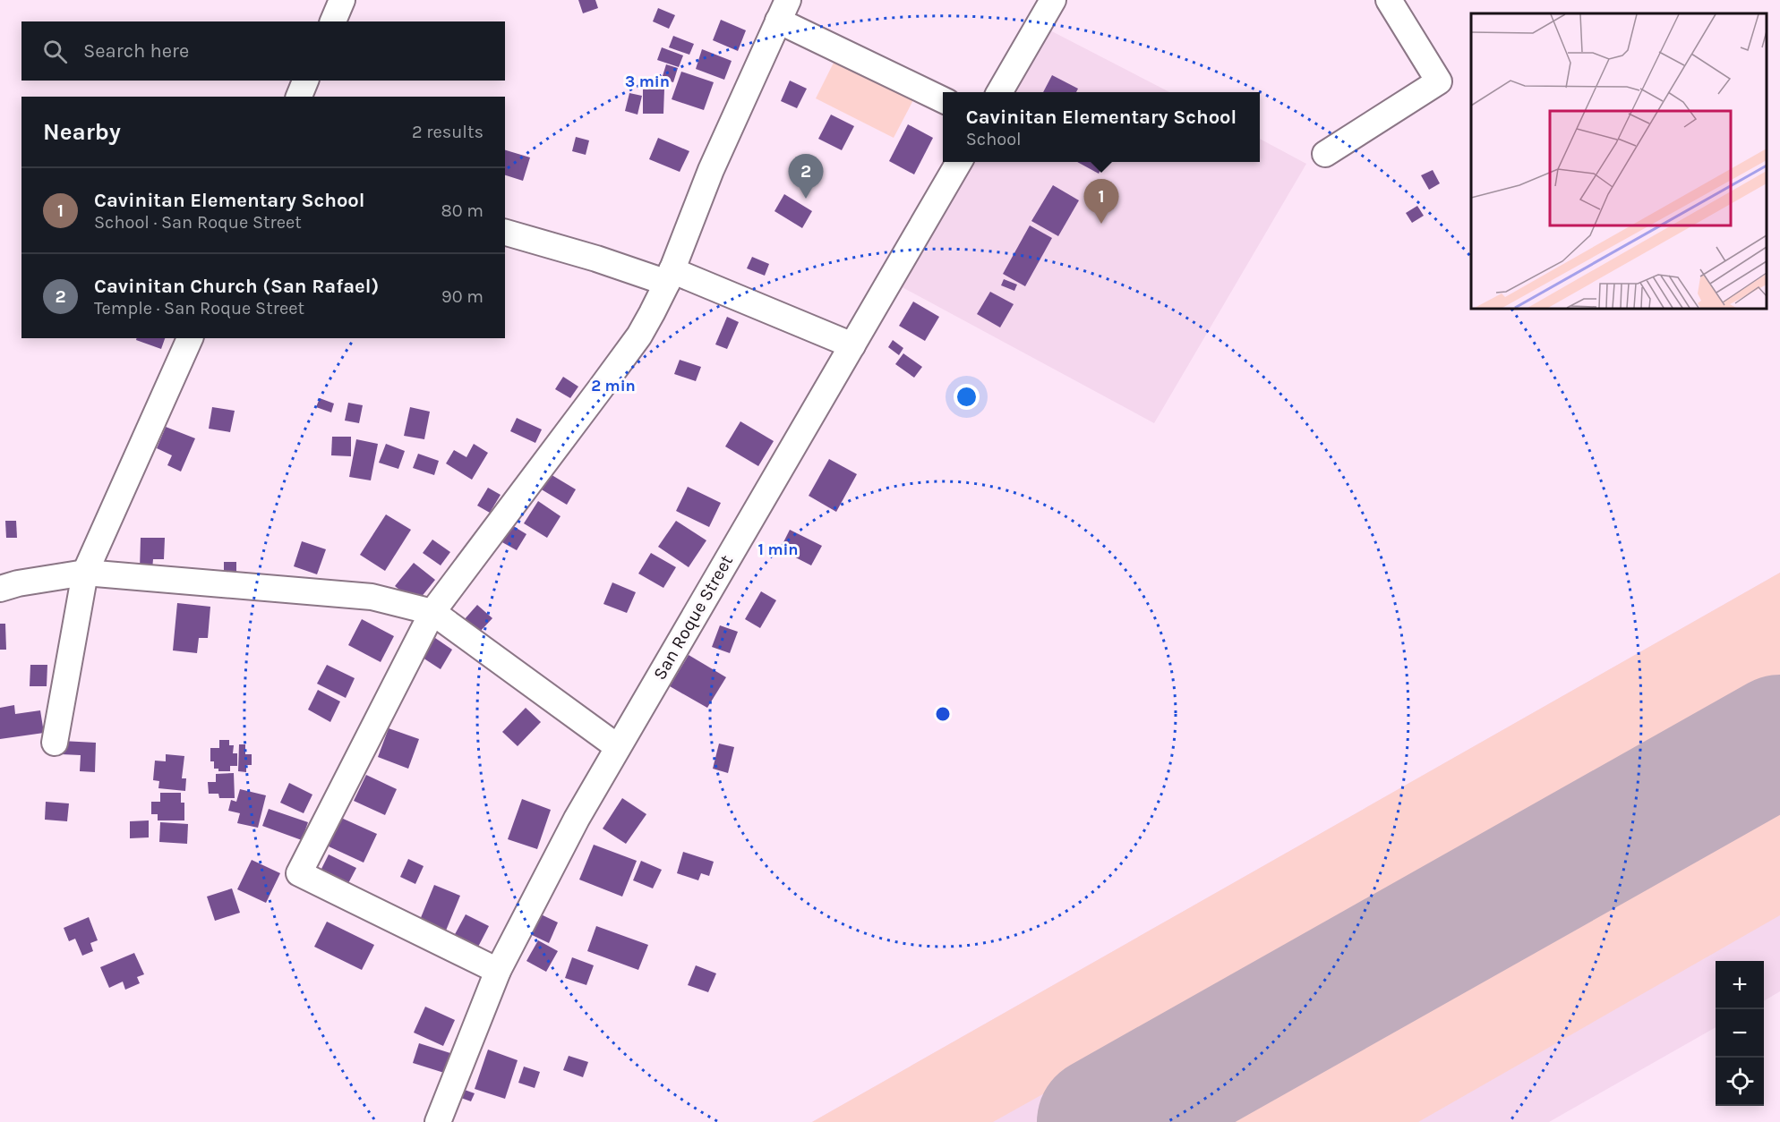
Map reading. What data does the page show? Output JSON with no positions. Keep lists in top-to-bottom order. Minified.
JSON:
{"streets":{"street":["San Roque Street"]},"page":{"search":"Search here","popup":["Cavinitan Elementary School","School"],"heading":["Nearby","2 results"],"pins":["2","1"],"list":[{"mark":"1","name":"Cavinitan Elementary School","note":"School · San Roque Street","value":"80 m"},{"mark":"2","name":"Cavinitan Church (San Rafael)","note":"Temple · San Roque Street","value":"90 m"}],"map_buttons":["+","−"]},"rings":["3 min","2 min","1 min"]}
